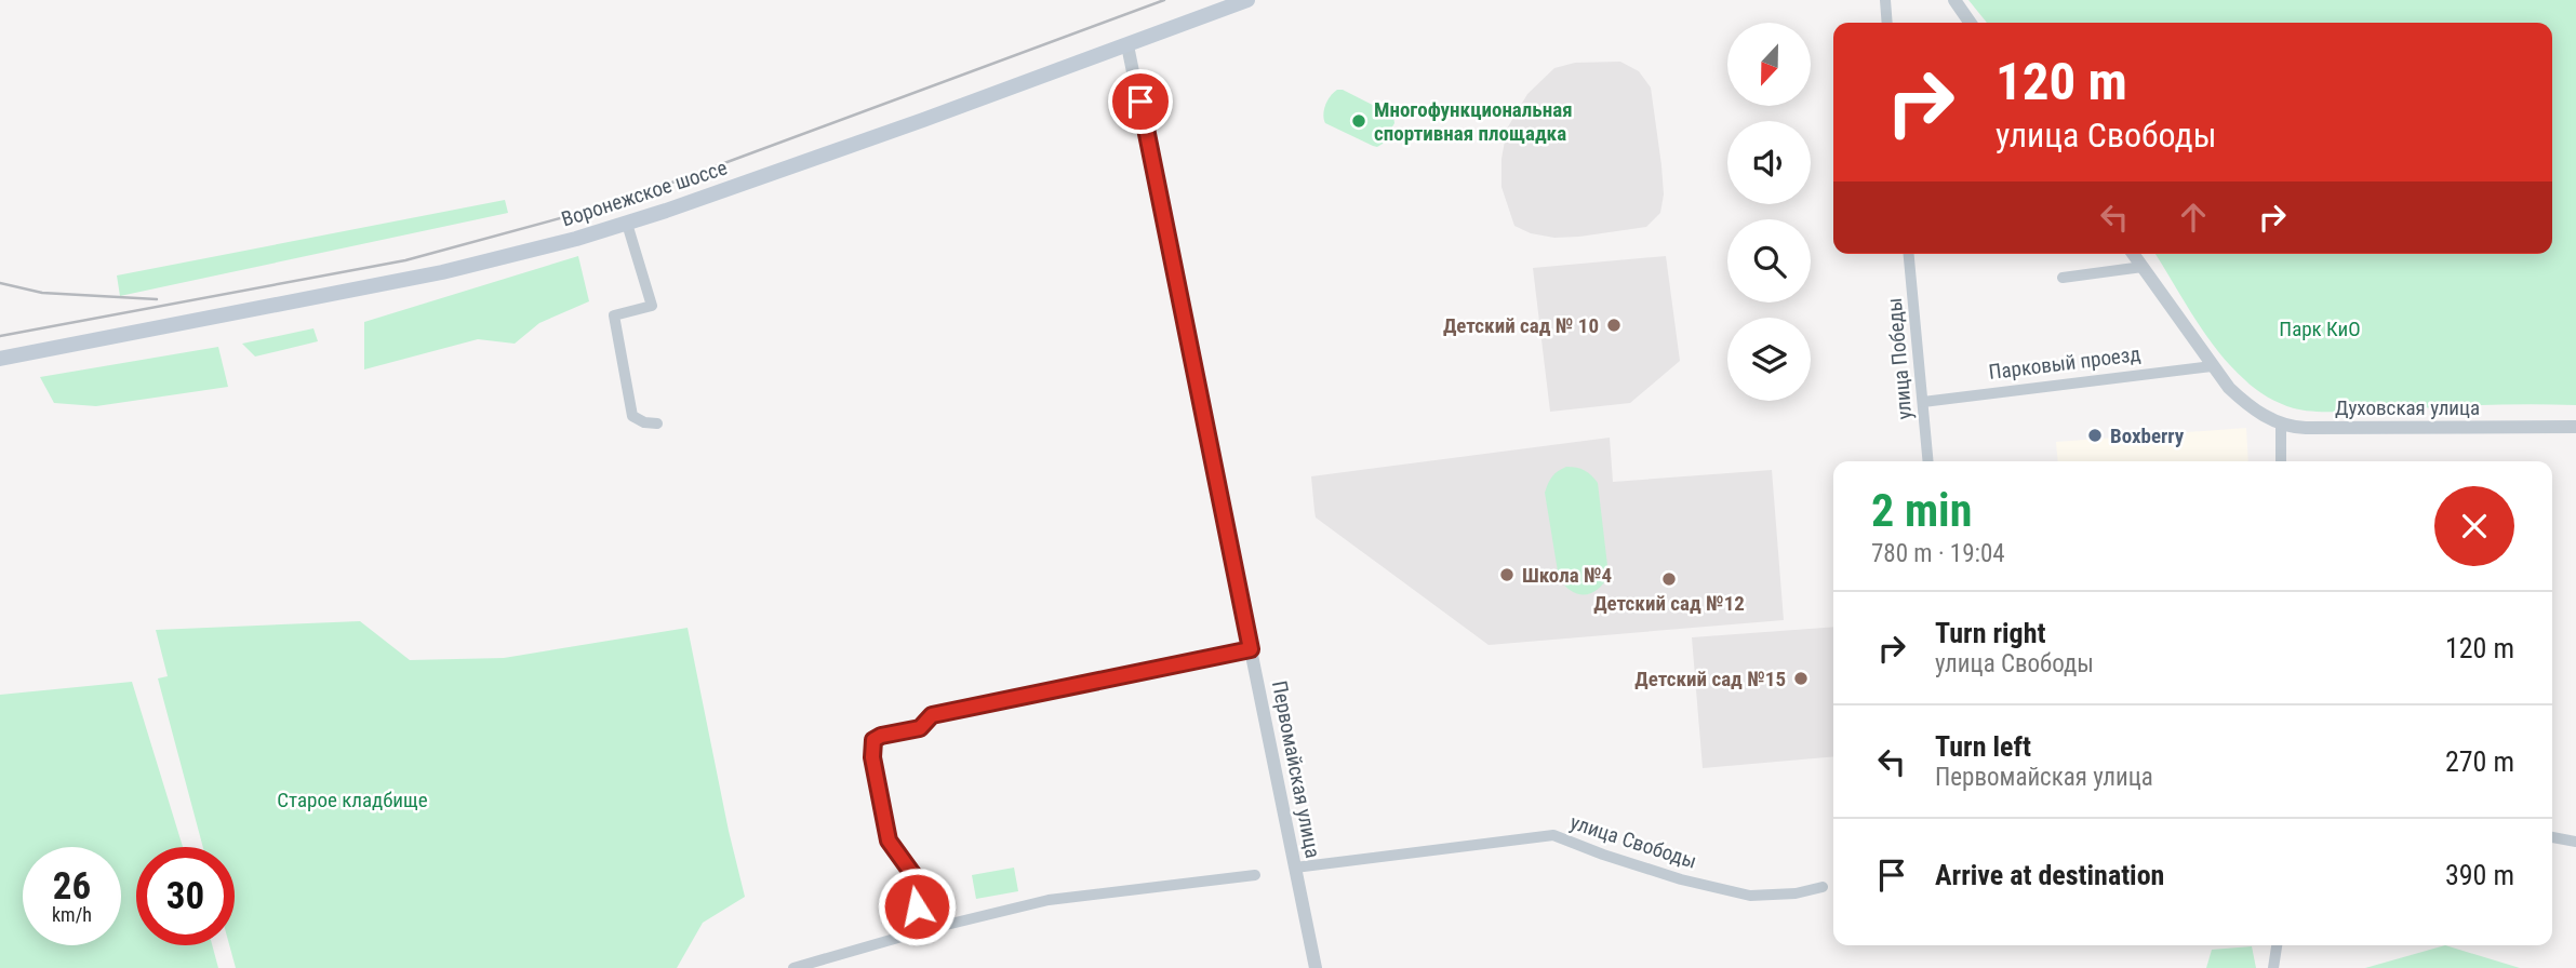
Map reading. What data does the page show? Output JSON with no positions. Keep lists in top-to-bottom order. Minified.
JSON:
{"streets":{"main road":["Воронежское шоссе"],"street":["улица Победы","Парковый проезд","Духовская улица","Первомайская улица","улица Свободы"]},"crossings":[["Воронежское шоссе","Первомайская улица"],["улица Победы","Парковый проезд"],["Первомайская улица","улица Свободы"]],"parks":["Парк КиО","Старое кладбище"],"places":["Многофункциональная спортивная площадка","Детский сад № 10","Boxberry","Школа №4","Детский сад №12","Детский сад №15"],"north":"bottom","page":{"turn":["120 m","улица Свободы"],"heading":["2 min","780 m · 19:04"],"list":[{"name":"Turn right","note":"улица Свободы","value":"120 m"},{"name":"Turn left","note":"Первомайская улица","value":"270 m"},{"name":"Arrive at destination","value":"390 m"}],"speed":"26 km/h","limit":"30"}}
